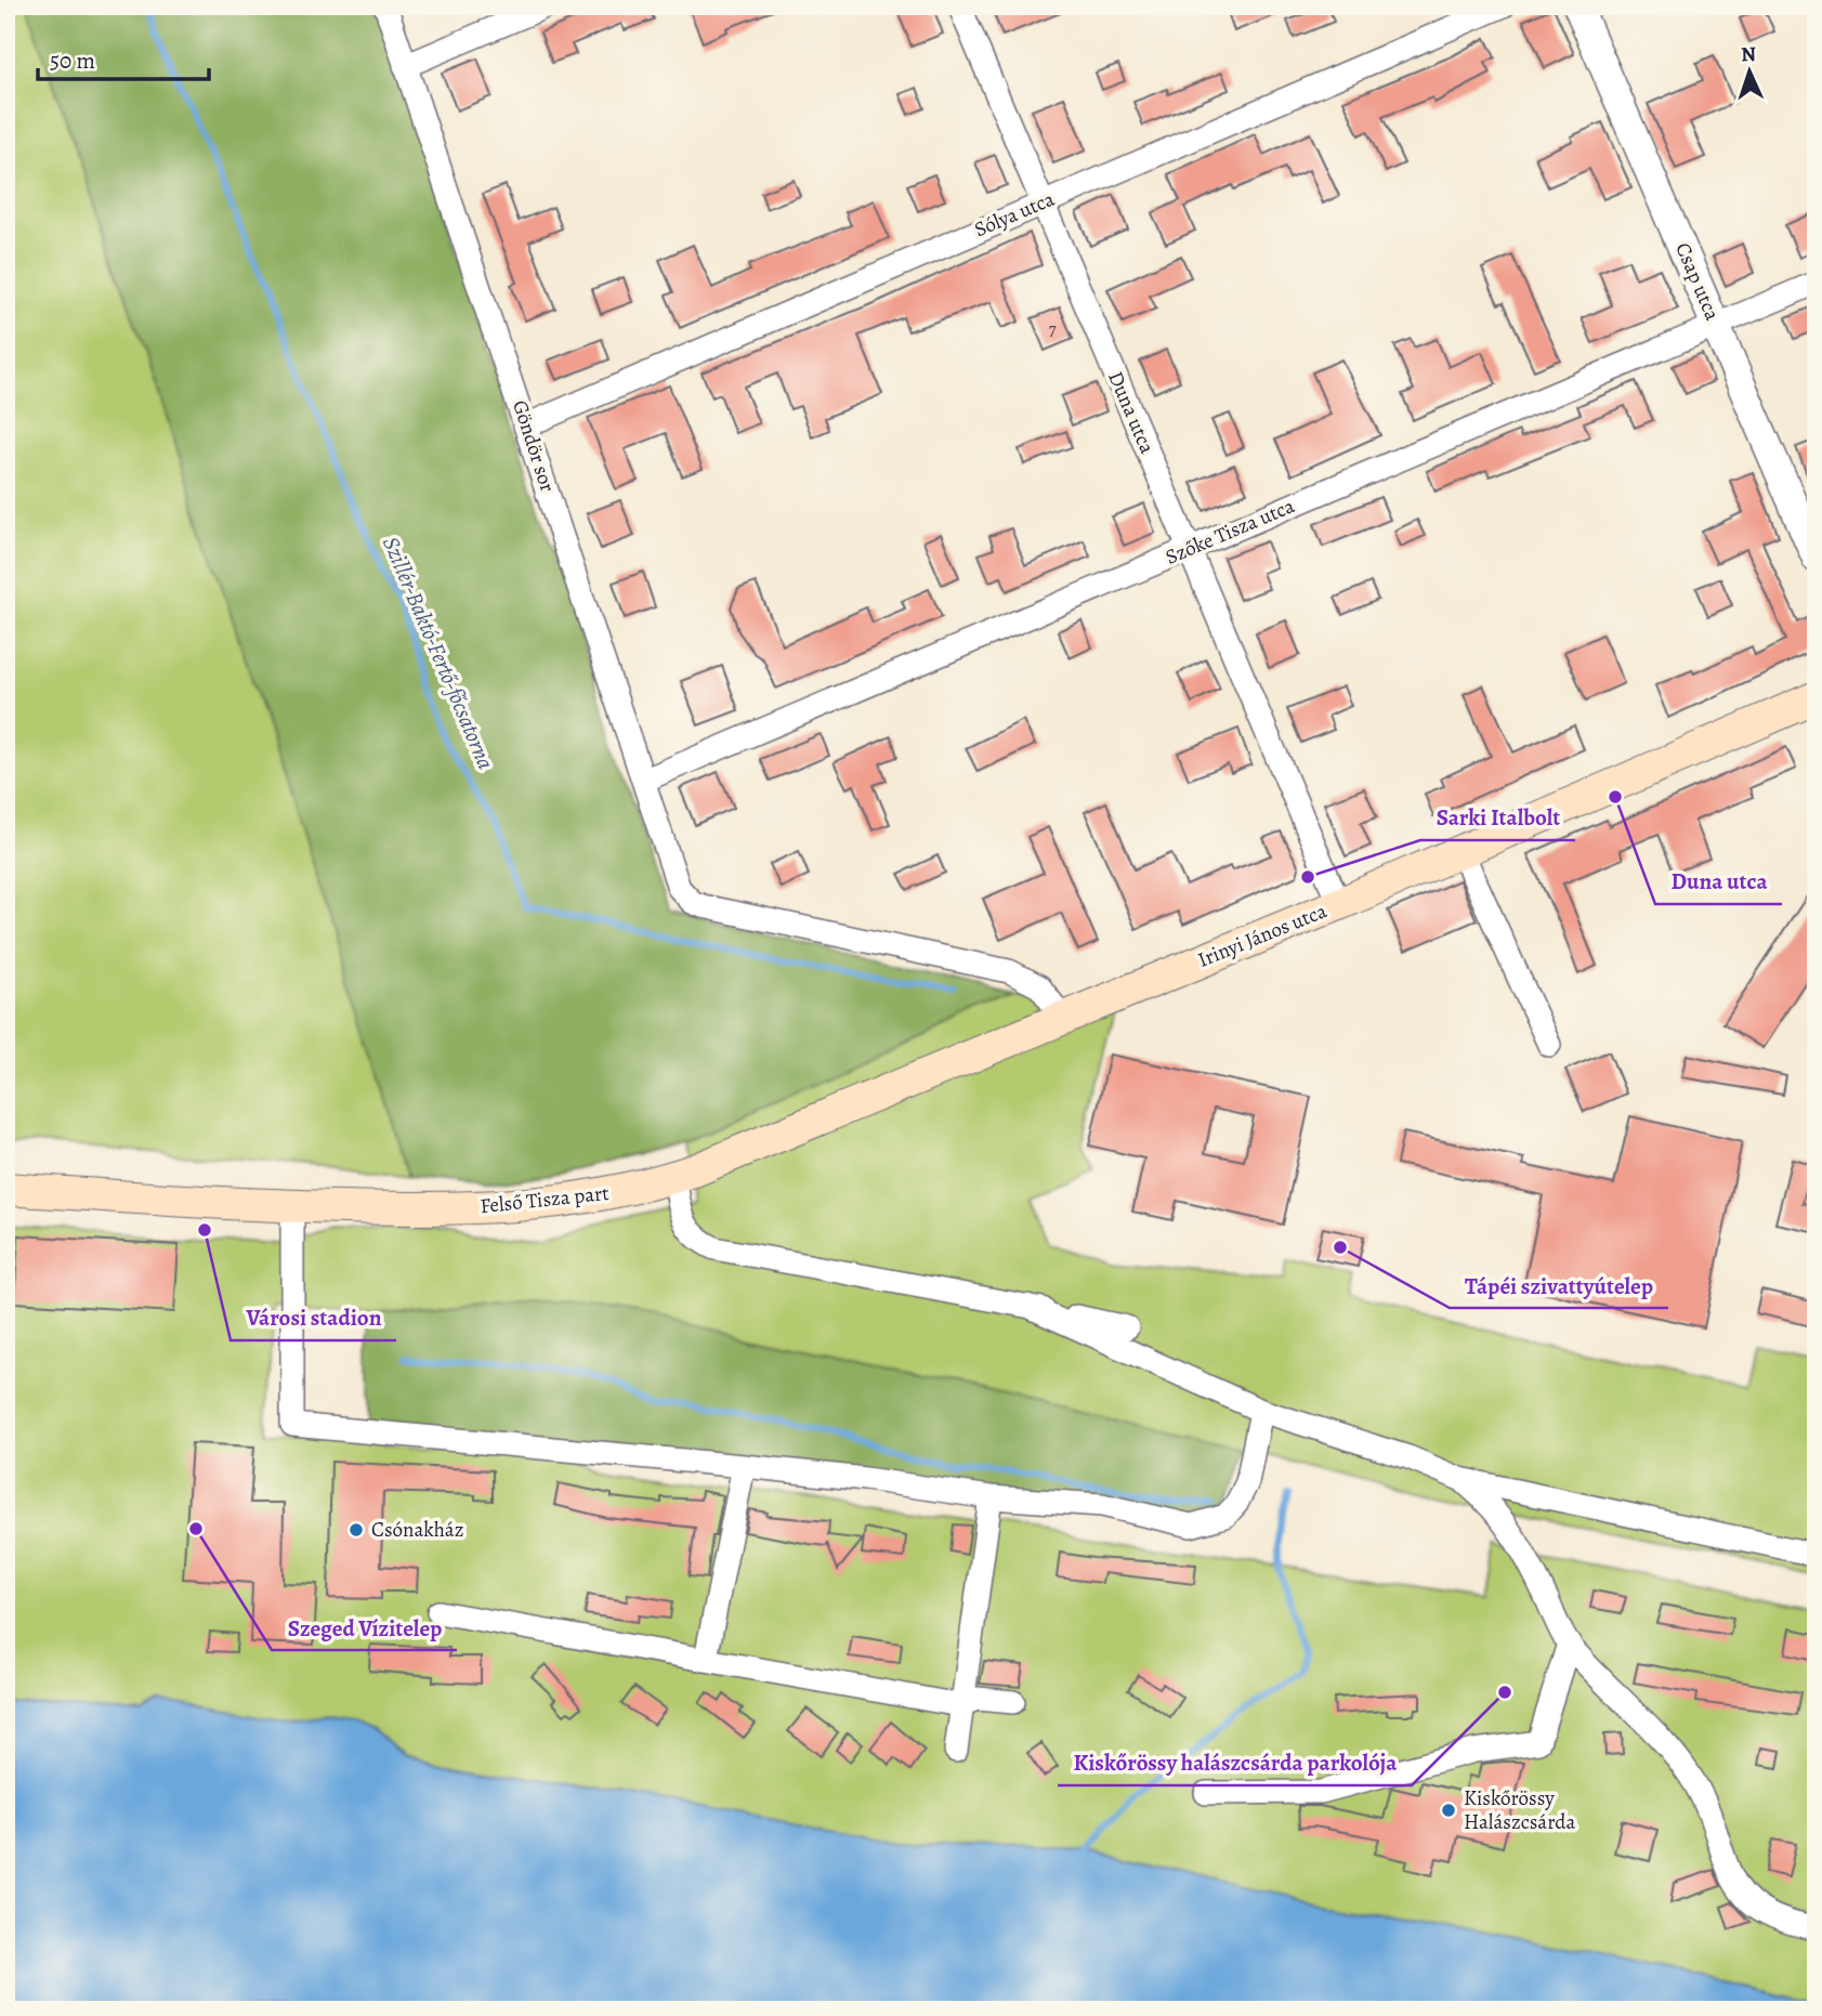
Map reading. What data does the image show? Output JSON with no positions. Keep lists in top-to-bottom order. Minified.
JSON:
{"streets":{"main road":["Irinyi János utca","Felső Tisza part"],"street":["Sólya utca","Csap utca","Duna utca","Göndör sor","Szőke Tisza utca"]},"crossings":[["Sólya utca","Duna utca"],["Sólya utca","Göndör sor"],["Csap utca","Szőke Tisza utca"],["Duna utca","Szőke Tisza utca"],["Duna utca","Irinyi János utca"],["Göndör sor","Szőke Tisza utca"],["Göndör sor","Irinyi János utca"],["Göndör sor","Felső Tisza part"],["Irinyi János utca","Felső Tisza part"]],"water":["Szillér-Baktó-Fertő-főcsatorna"],"places":["Duna utca","Sarki Italbolt","Városi stadion","Tápéi szivattyútelep","Szeged Vízitelep","Csónakház","Kiskőrössy halászcsárda parkolója","Kiskőrössy Halászcsárda"],"house_numbers":["7"],"scale_bar":"50 m","north":"top"}
